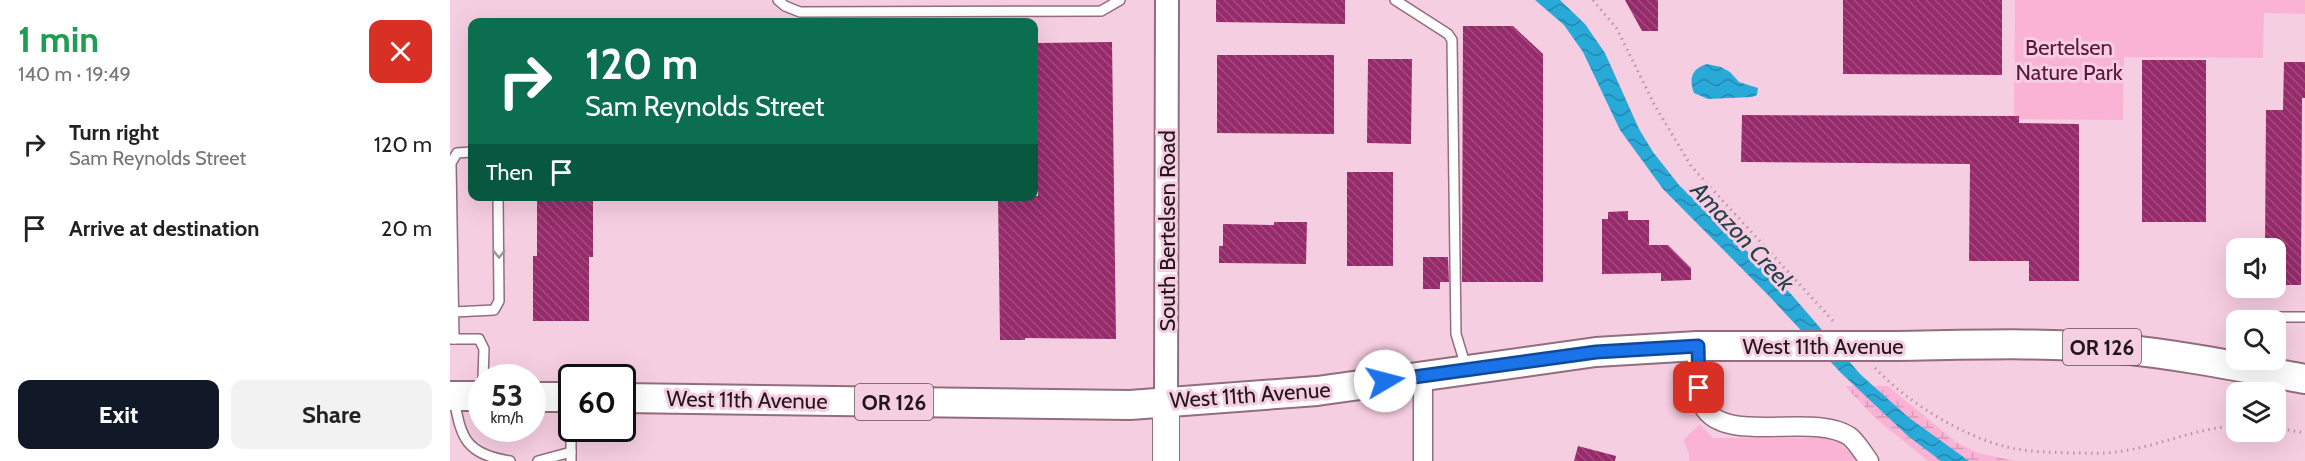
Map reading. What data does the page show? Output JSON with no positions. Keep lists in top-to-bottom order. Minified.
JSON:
{"streets":{"main road":["South Bertelsen Road","West 11th Avenue","OR 126"]},"crossings":[["South Bertelsen Road","West 11th Avenue"]],"water":["Amazon Creek"],"parks":["Bertelsen Nature Park"],"page":{"heading":["1 min","140 m · 19:49"],"turn":["120 m","Sam Reynolds Street"],"list":[{"name":"Turn right","note":"Sam Reynolds Street","value":"120 m"},{"name":"Arrive at destination","value":"20 m"}],"then":"Then","speed":"53 km/h","limit":"60","buttons":["Exit","Share"]}}
